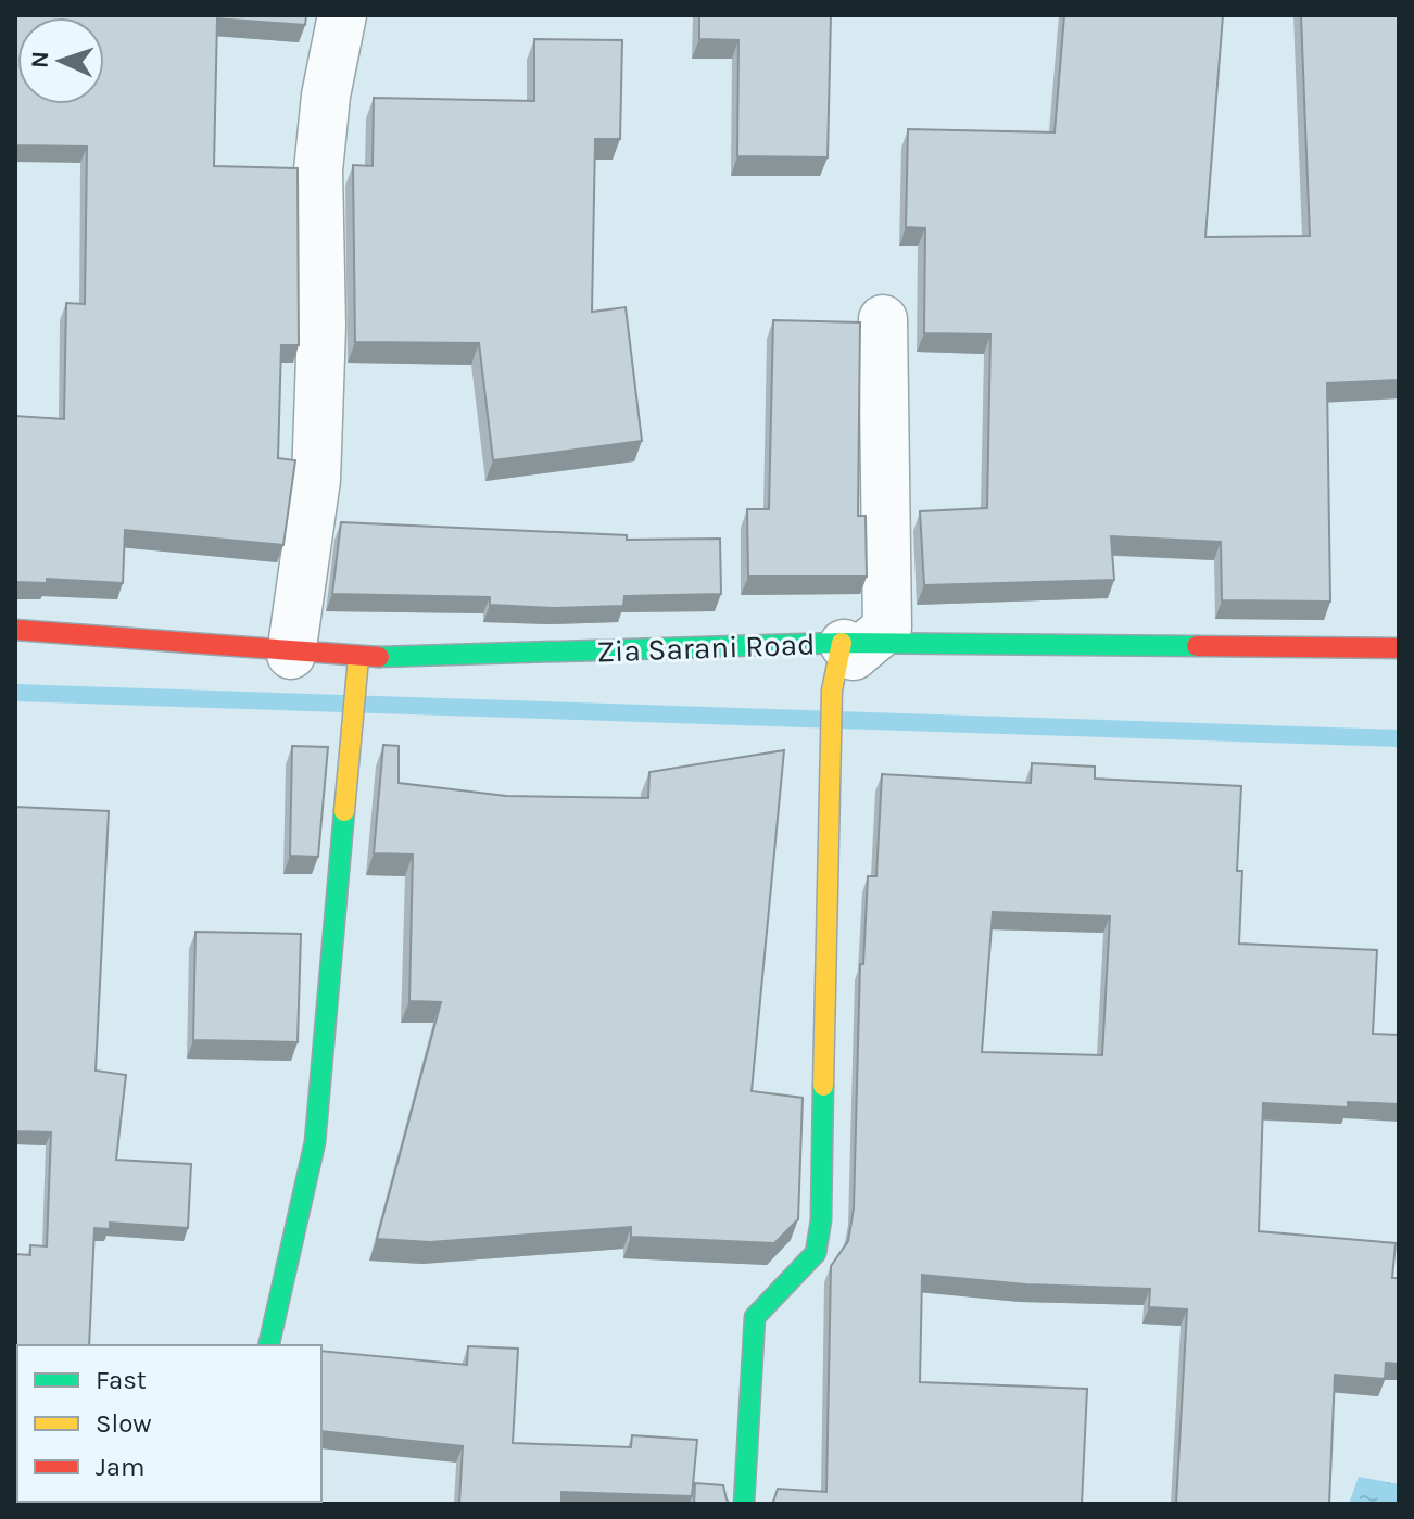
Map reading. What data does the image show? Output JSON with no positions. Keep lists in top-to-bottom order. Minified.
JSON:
{"streets":{"street":["Zia Sarani Road"]},"legend":["Fast","Slow","Jam"],"north":"left"}
